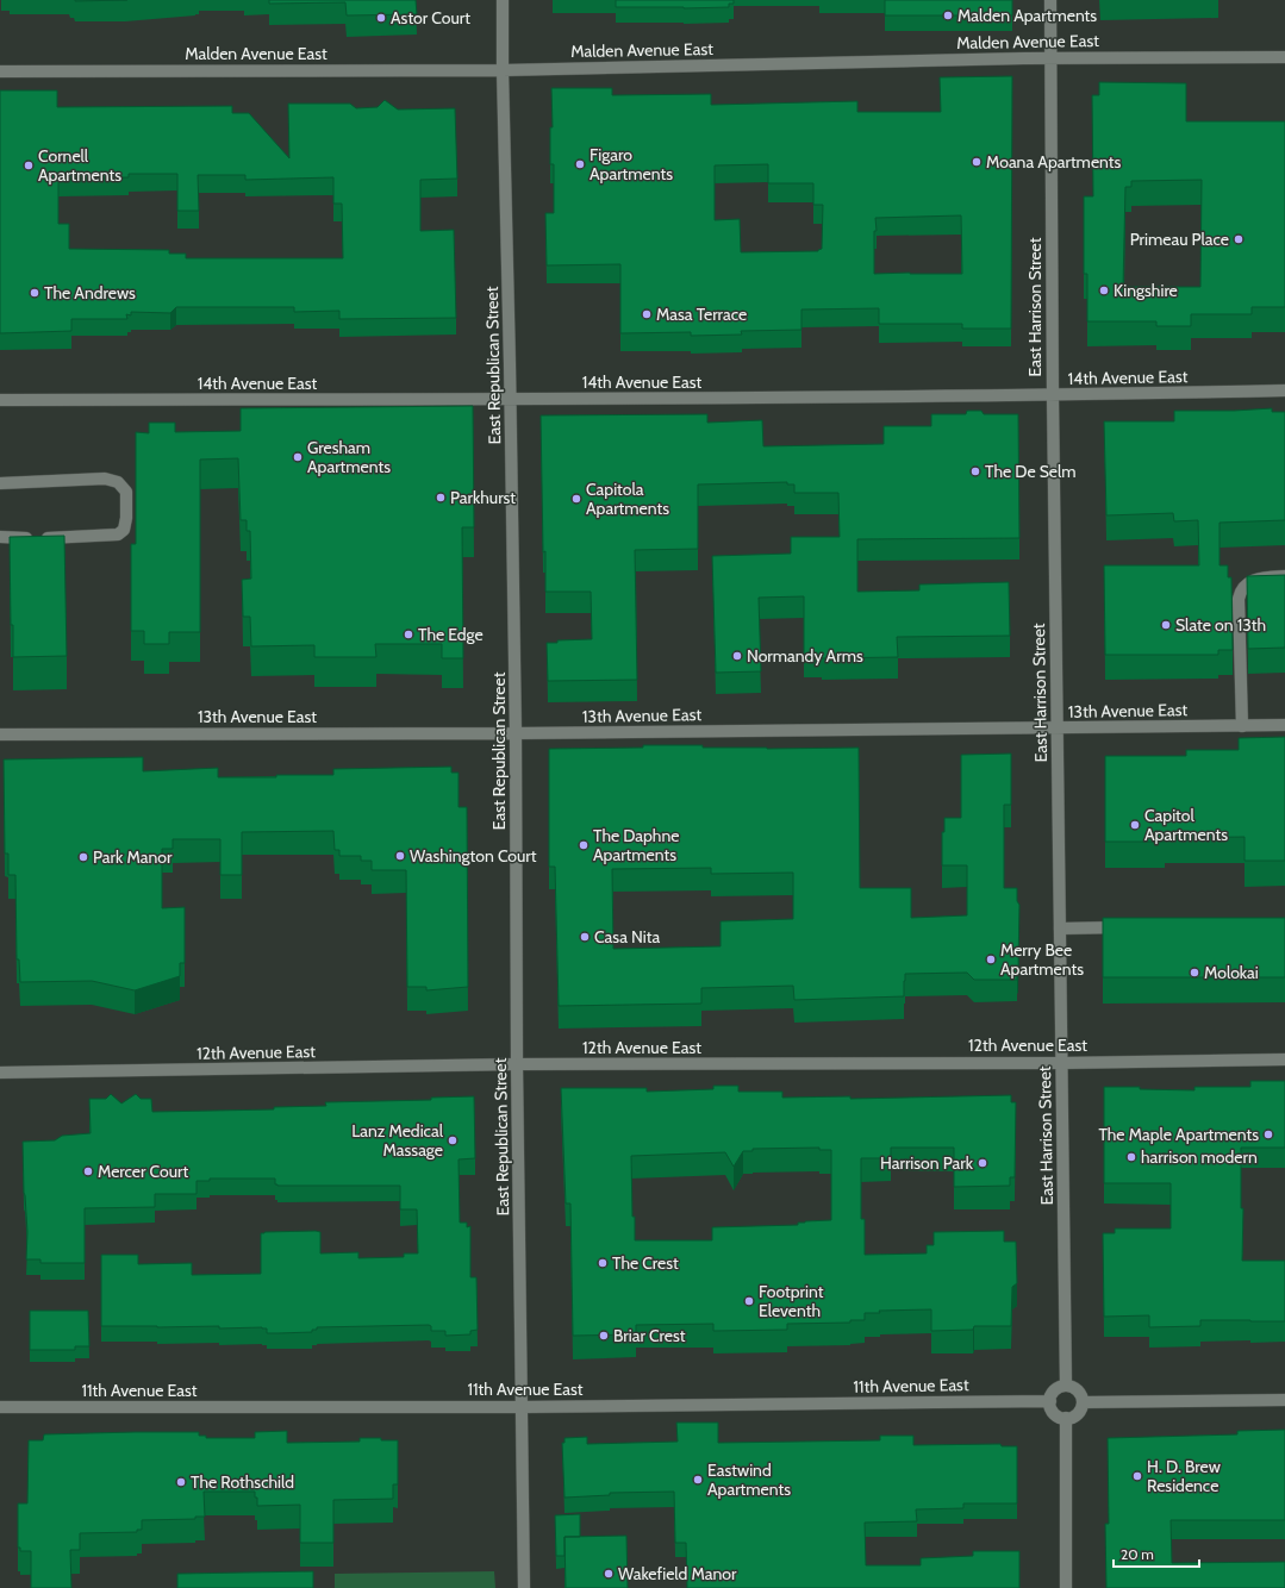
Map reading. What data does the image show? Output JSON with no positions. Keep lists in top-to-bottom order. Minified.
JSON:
{"streets":{"street":["Malden Avenue East","East Harrison Street","East Republican Street","14th Avenue East","13th Avenue East","12th Avenue East","11th Avenue East"]},"crossings":[["Malden Avenue East","East Harrison Street"],["Malden Avenue East","East Republican Street"],["East Harrison Street","14th Avenue East"],["East Harrison Street","13th Avenue East"],["East Harrison Street","12th Avenue East"],["East Harrison Street","11th Avenue East"],["East Republican Street","14th Avenue East"],["East Republican Street","13th Avenue East"],["East Republican Street","12th Avenue East"],["East Republican Street","11th Avenue East"]],"places":["Malden Apartments","Astor Court","Moana Apartments","Figaro Apartments","Cornell Apartments","Primeau Place","Kingshire","The Andrews","Masa Terrace","Gresham Apartments","The De Selm","Parkhurst","Capitola Apartments","Slate on 13th","The Edge","Normandy Arms","Capitol Apartments","The Daphne Apartments","Washington Court","Park Manor","Casa Nita","Merry Bee Apartments","Molokai","The Maple Apartments","Lanz Medical Massage","harrison modern","Harrison Park","Mercer Court","The Crest","Footprint Eleventh","Briar Crest","H. D. Brew Residence","Eastwind Apartments","The Rothschild","Wakefield Manor"],"scale_bar":"20 m"}
